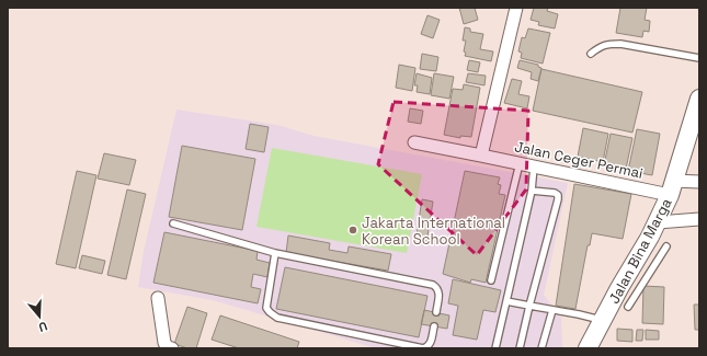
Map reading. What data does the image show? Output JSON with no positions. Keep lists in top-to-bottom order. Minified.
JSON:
{"streets":{"street":["Jalan Ceger Permai","Jalan Bina Marga"]},"crossings":[["Jalan Ceger Permai","Jalan Bina Marga"]],"places":["Jakarta International Korean School"],"north":"bottom"}
